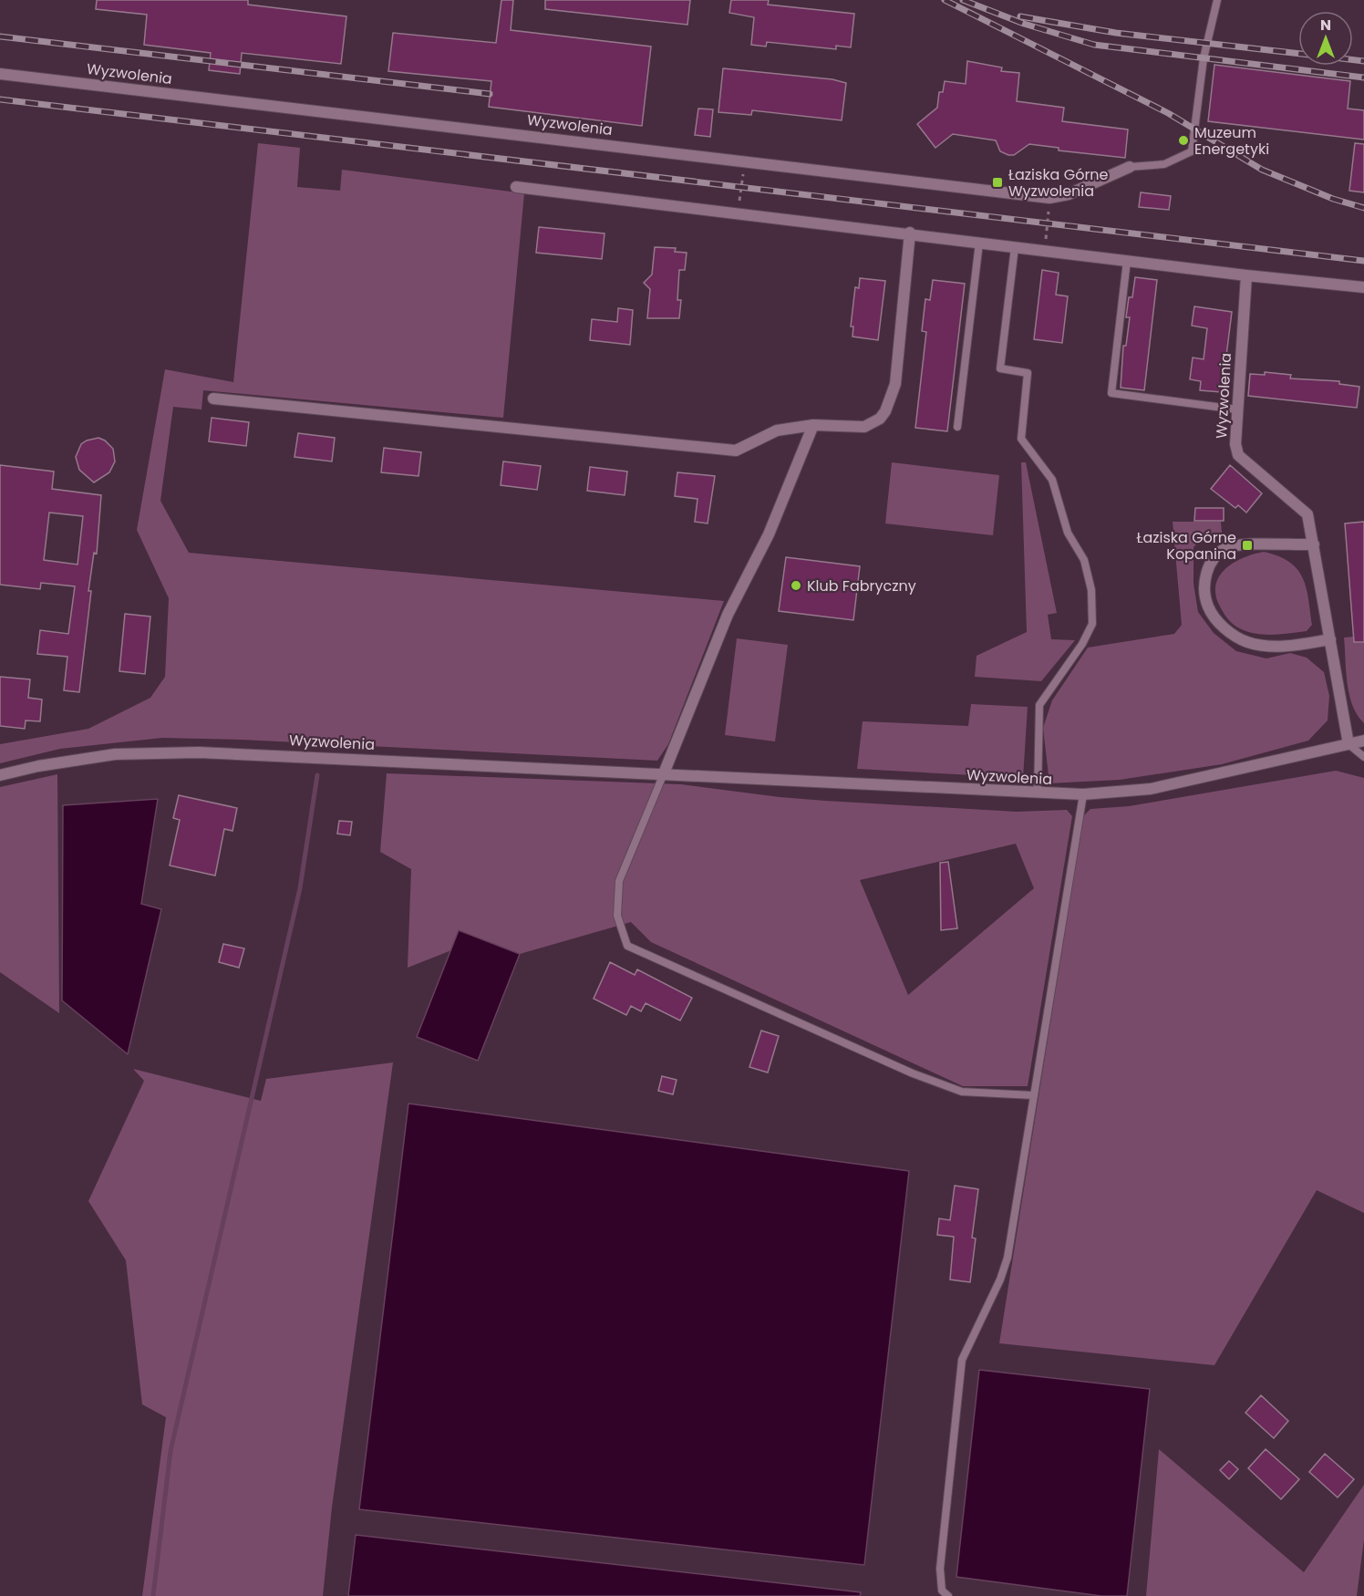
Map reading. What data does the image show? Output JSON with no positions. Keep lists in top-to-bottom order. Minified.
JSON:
{"streets":{"street":["Wyzwolenia"]},"places":{"other":["Muzeum Energetyki","Klub Fabryczny"],"transit":["Łaziska Górne Wyzwolenia","Łaziska Górne Kopanina"]},"north":"top"}
